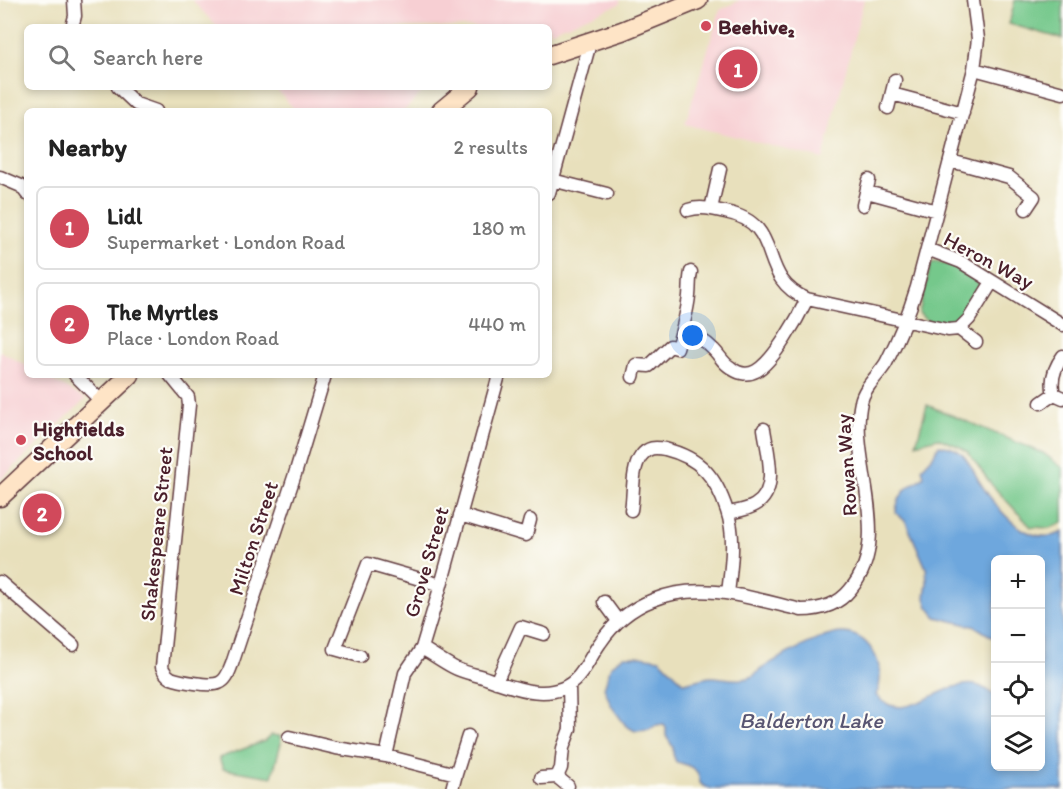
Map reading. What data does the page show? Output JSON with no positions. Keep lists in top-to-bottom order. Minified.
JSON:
{"streets":{"street":["Heron Way","Rowan Way","Shakespeare Street","Milton Street","Grove Street"]},"crossings":[["Heron Way","Rowan Way"],["Shakespeare Street","Milton Street"]],"water":["Balderton Lake"],"places":["Beehive₂","Highfields School"],"page":{"search":"Search here","pins":["1","2"],"heading":["Nearby","2 results"],"list":[{"mark":"1","name":"Lidl","note":"Supermarket · London Road","value":"180 m"},{"mark":"2","name":"The Myrtles","note":"Place · London Road","value":"440 m"}],"map_buttons":["+","−"]}}
